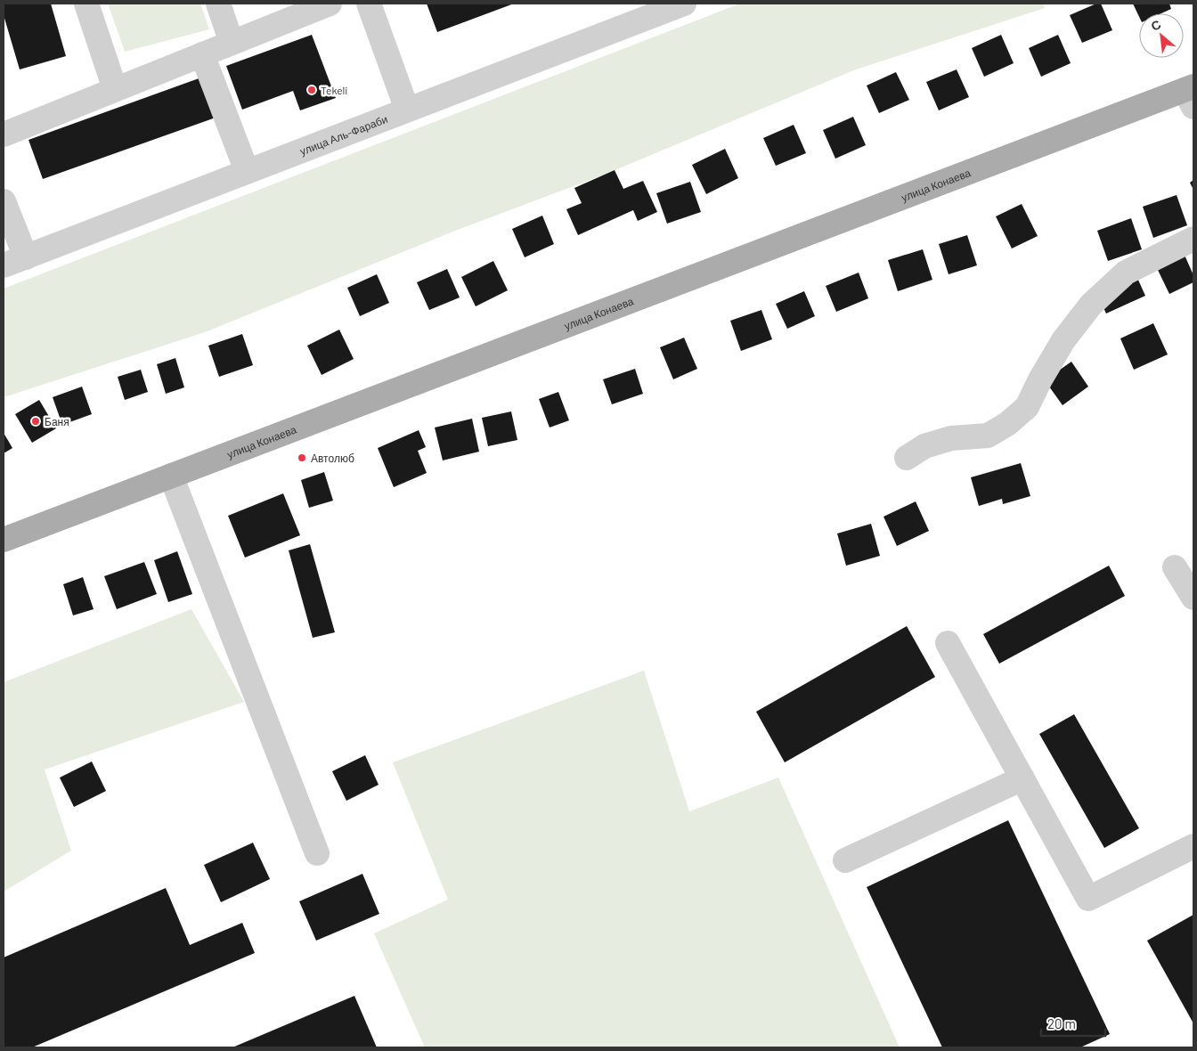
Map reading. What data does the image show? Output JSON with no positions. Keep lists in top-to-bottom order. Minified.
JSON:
{"streets":{"main road":["улица Конаева"],"street":["улица Аль-Фараби"]},"places":["Tekeli","Баня","Автолюб"],"scale_bar":"20 m","north":"top left"}
